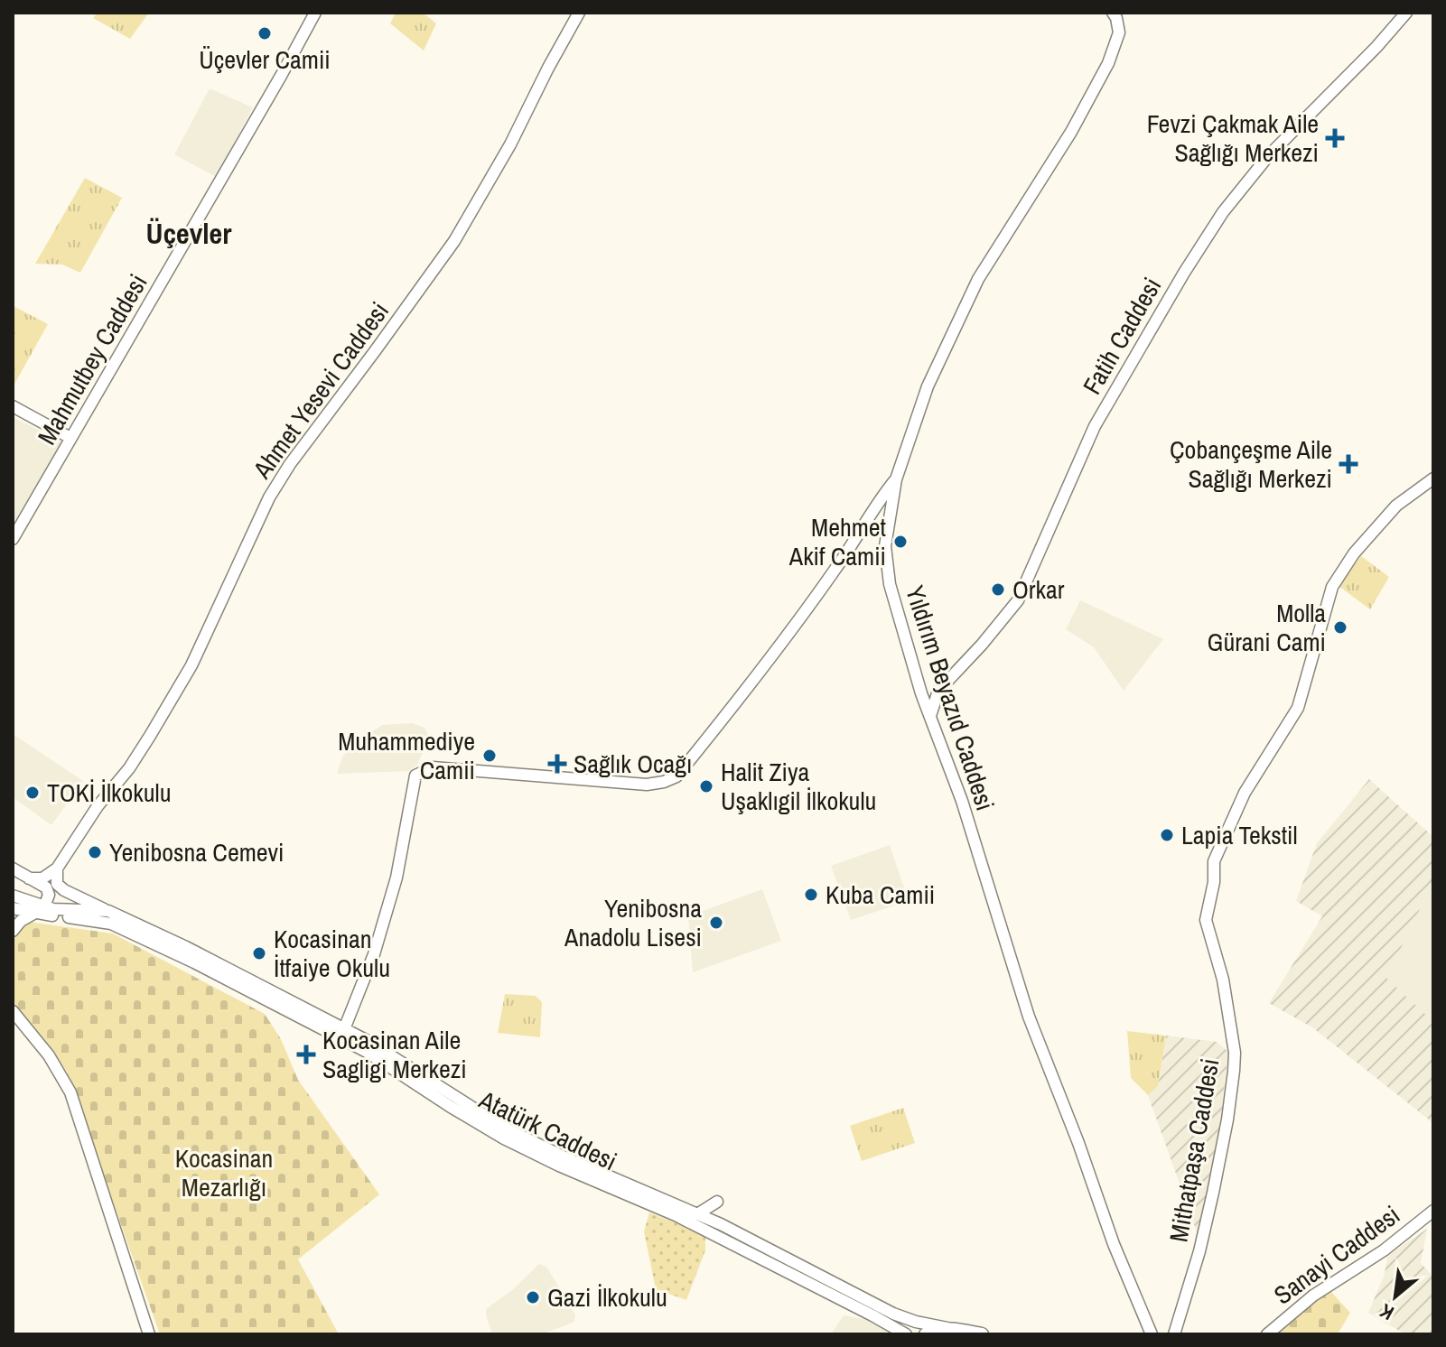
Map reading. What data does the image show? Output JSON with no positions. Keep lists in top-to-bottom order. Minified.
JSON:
{"streets":{"main road":["Fatih Caddesi","Mahmutbey Caddesi","Ahmet Yesevi Caddesi","Yıldırım Beyazıd Caddesi","Atatürk Caddesi","Mithatpaşa Caddesi","Sanayi Caddesi"]},"crossings":[["Fatih Caddesi","Yıldırım Beyazıd Caddesi"]],"districts":["Üçevler"],"parks":["Kocasinan Mezarlığı"],"places":{"other":["Üçevler Camii","Mehmet Akif Camii","Orkar","Molla Gürani Cami","Muhammediye Camii","Halit Ziya Uşaklıgil İlkokulu","TOKİ İlkokulu","Lapia Tekstil","Yenibosna Cemevi","Kuba Camii","Yenibosna Anadolu Lisesi","Kocasinan İtfaiye Okulu","Gazi İlkokulu"],"health":["Fevzi Çakmak Aile Sağlığı Merkezi","Çobançeşme Aile Sağlığı Merkezi","Sağlık Ocağı","Kocasinan Aile Sagligi Merkezi"]},"north":"bottom left"}
